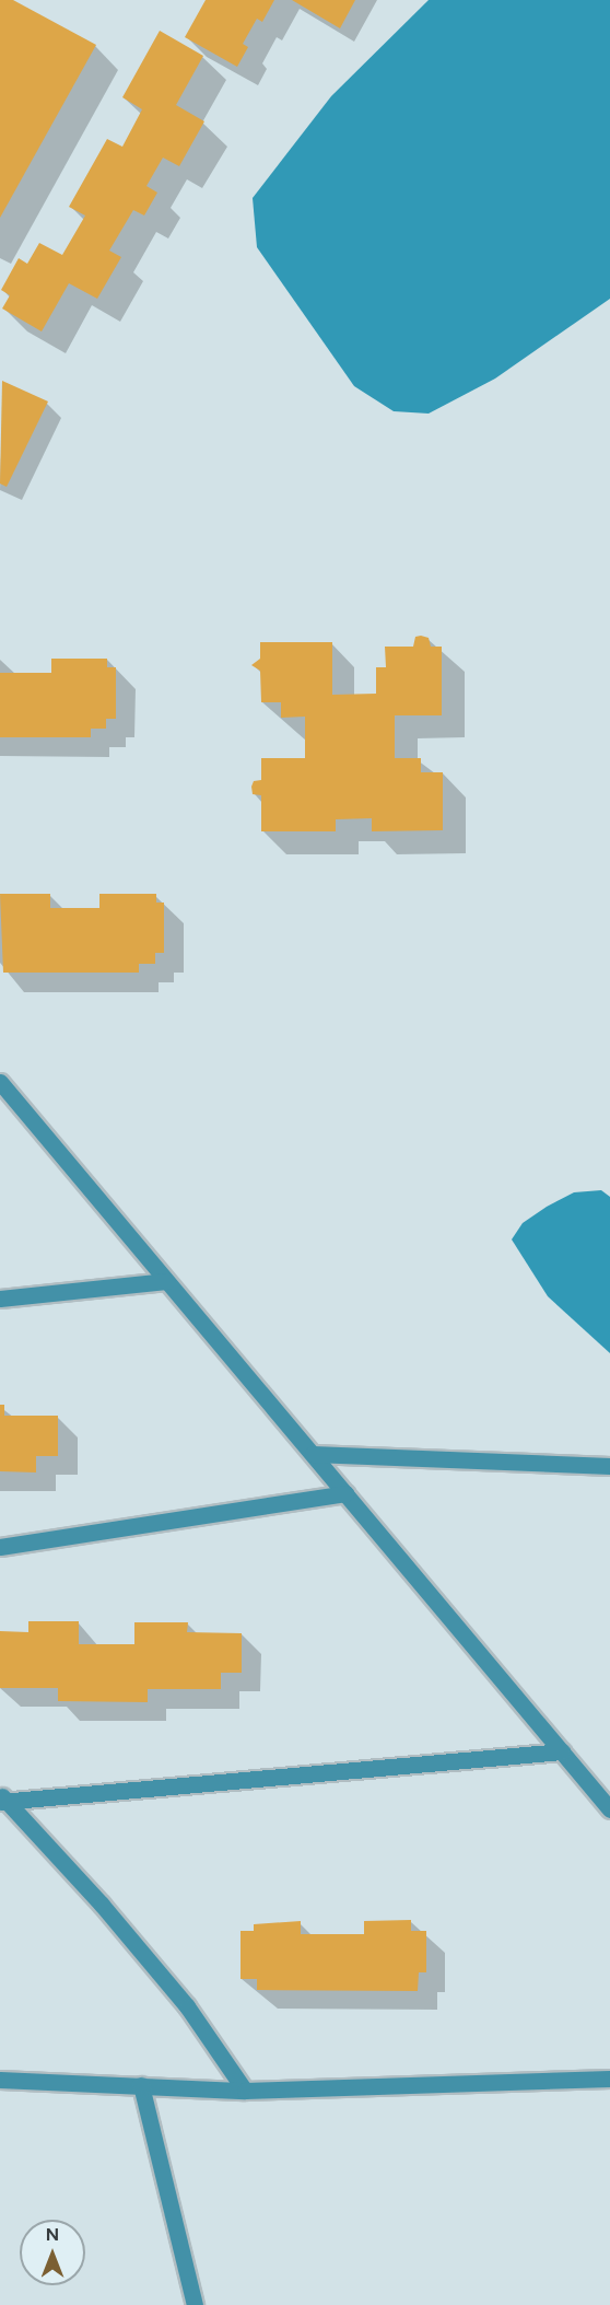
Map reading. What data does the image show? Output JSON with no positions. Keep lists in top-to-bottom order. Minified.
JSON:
{"north":"top"}
